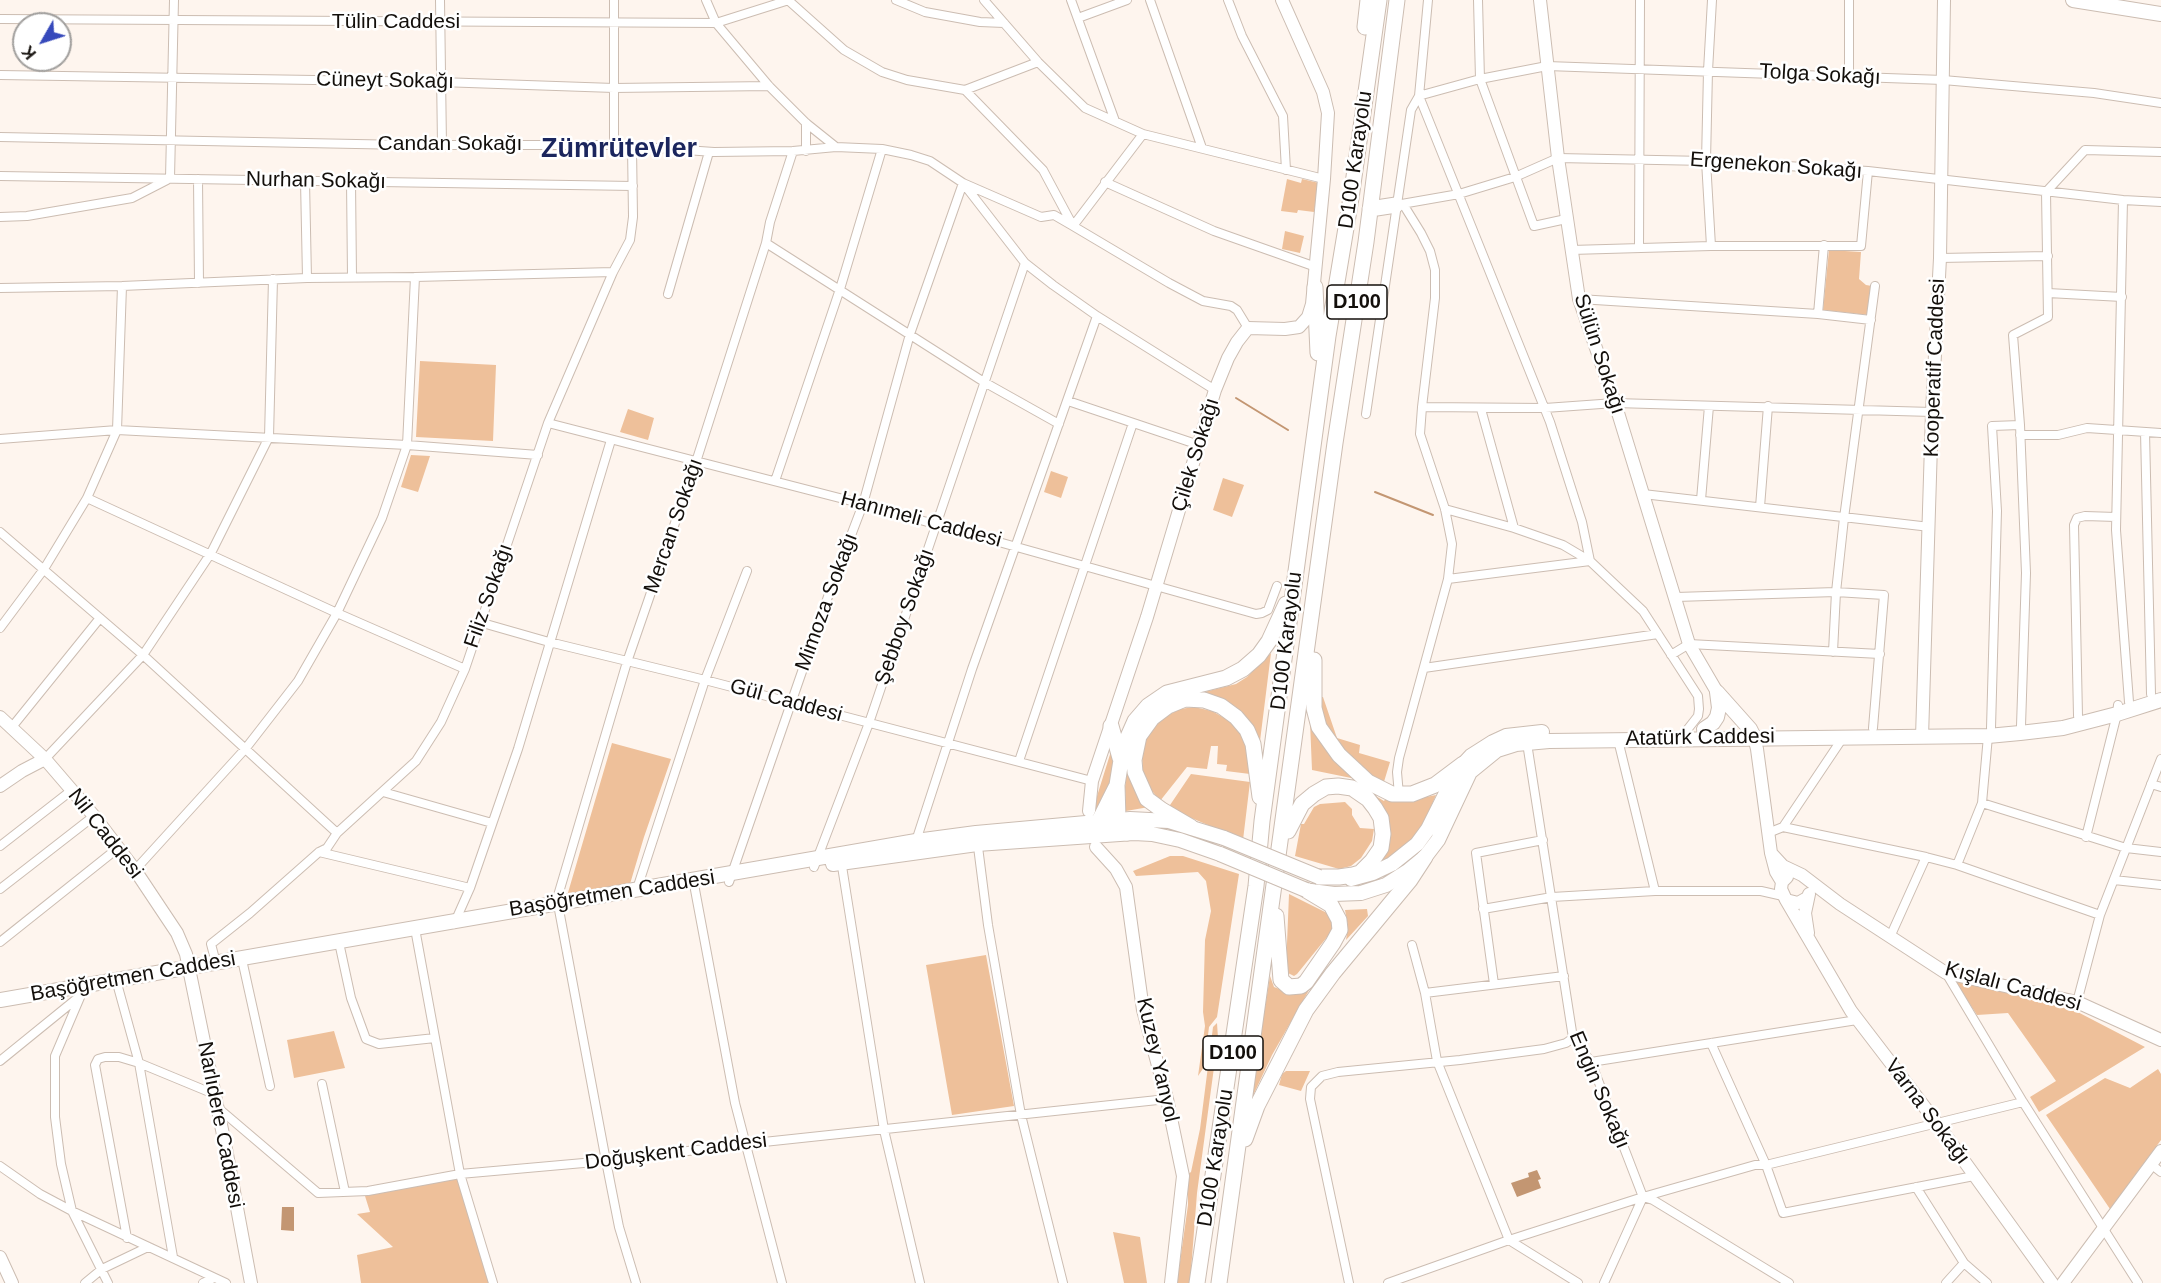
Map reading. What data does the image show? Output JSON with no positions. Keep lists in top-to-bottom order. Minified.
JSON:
{"streets":{"highway":["D100 Karayolu","D100"],"main road":["Atatürk Caddesi","Başöğretmen Caddesi"],"street":["Tülin Caddesi","Tolga Sokağı","Cüneyt Sokağı","Candan Sokağı","Ergenekon Sokağı","Nurhan Sokağı","Sülün Sokağı","Kooperatif Caddesi","Çilek Sokağı","Hanımeli Caddesi","Mercan Sokağı","Filiz Sokağı","Mimoza Sokağı","Şebboy Sokağı","Gül Caddesi","Nil Caddesi","Kışlalı Caddesi","Kuzey Yanyol","Engin Sokağı","Varna Sokağı","Narlıdere Caddesi","Doğuşkent Caddesi"]},"crossings":[["Tolga Sokağı","Sülün Sokağı"],["Tolga Sokağı","Kooperatif Caddesi"],["Candan Sokağı","Çilek Sokağı"],["Candan Sokağı","Mercan Sokağı"],["Candan Sokağı","Filiz Sokağı"],["Candan Sokağı","Mimoza Sokağı"],["Candan Sokağı","Şebboy Sokağı"],["Ergenekon Sokağı","Sülün Sokağı"],["Ergenekon Sokağı","Kooperatif Caddesi"],["Nurhan Sokağı","Filiz Sokağı"],["Kooperatif Caddesi","Atatürk Caddesi"],["Çilek Sokağı","Hanımeli Caddesi"],["Çilek Sokağı","Gül Caddesi"],["Çilek Sokağı","Başöğretmen Caddesi"],["Hanımeli Caddesi","Mercan Sokağı"],["Hanımeli Caddesi","Filiz Sokağı"],["Hanımeli Caddesi","Mimoza Sokağı"],["Hanımeli Caddesi","Şebboy Sokağı"],["Mercan Sokağı","Gül Caddesi"],["Mercan Sokağı","Başöğretmen Caddesi"],["Filiz Sokağı","Gül Caddesi"],["Filiz Sokağı","Başöğretmen Caddesi"],["Mimoza Sokağı","Gül Caddesi"],["Mimoza Sokağı","Başöğretmen Caddesi"],["Şebboy Sokağı","Gül Caddesi"],["Şebboy Sokağı","Başöğretmen Caddesi"],["Atatürk Caddesi","Başöğretmen Caddesi"],["Atatürk Caddesi","Engin Sokağı"],["Nil Caddesi","Başöğretmen Caddesi"],["Nil Caddesi","Narlıdere Caddesi"],["Başöğretmen Caddesi","Narlıdere Caddesi"],["Kışlalı Caddesi","Varna Sokağı"],["Kuzey Yanyol","Doğuşkent Caddesi"],["Narlıdere Caddesi","Doğuşkent Caddesi"]],"districts":["Zümrütevler"],"north":"bottom left"}
